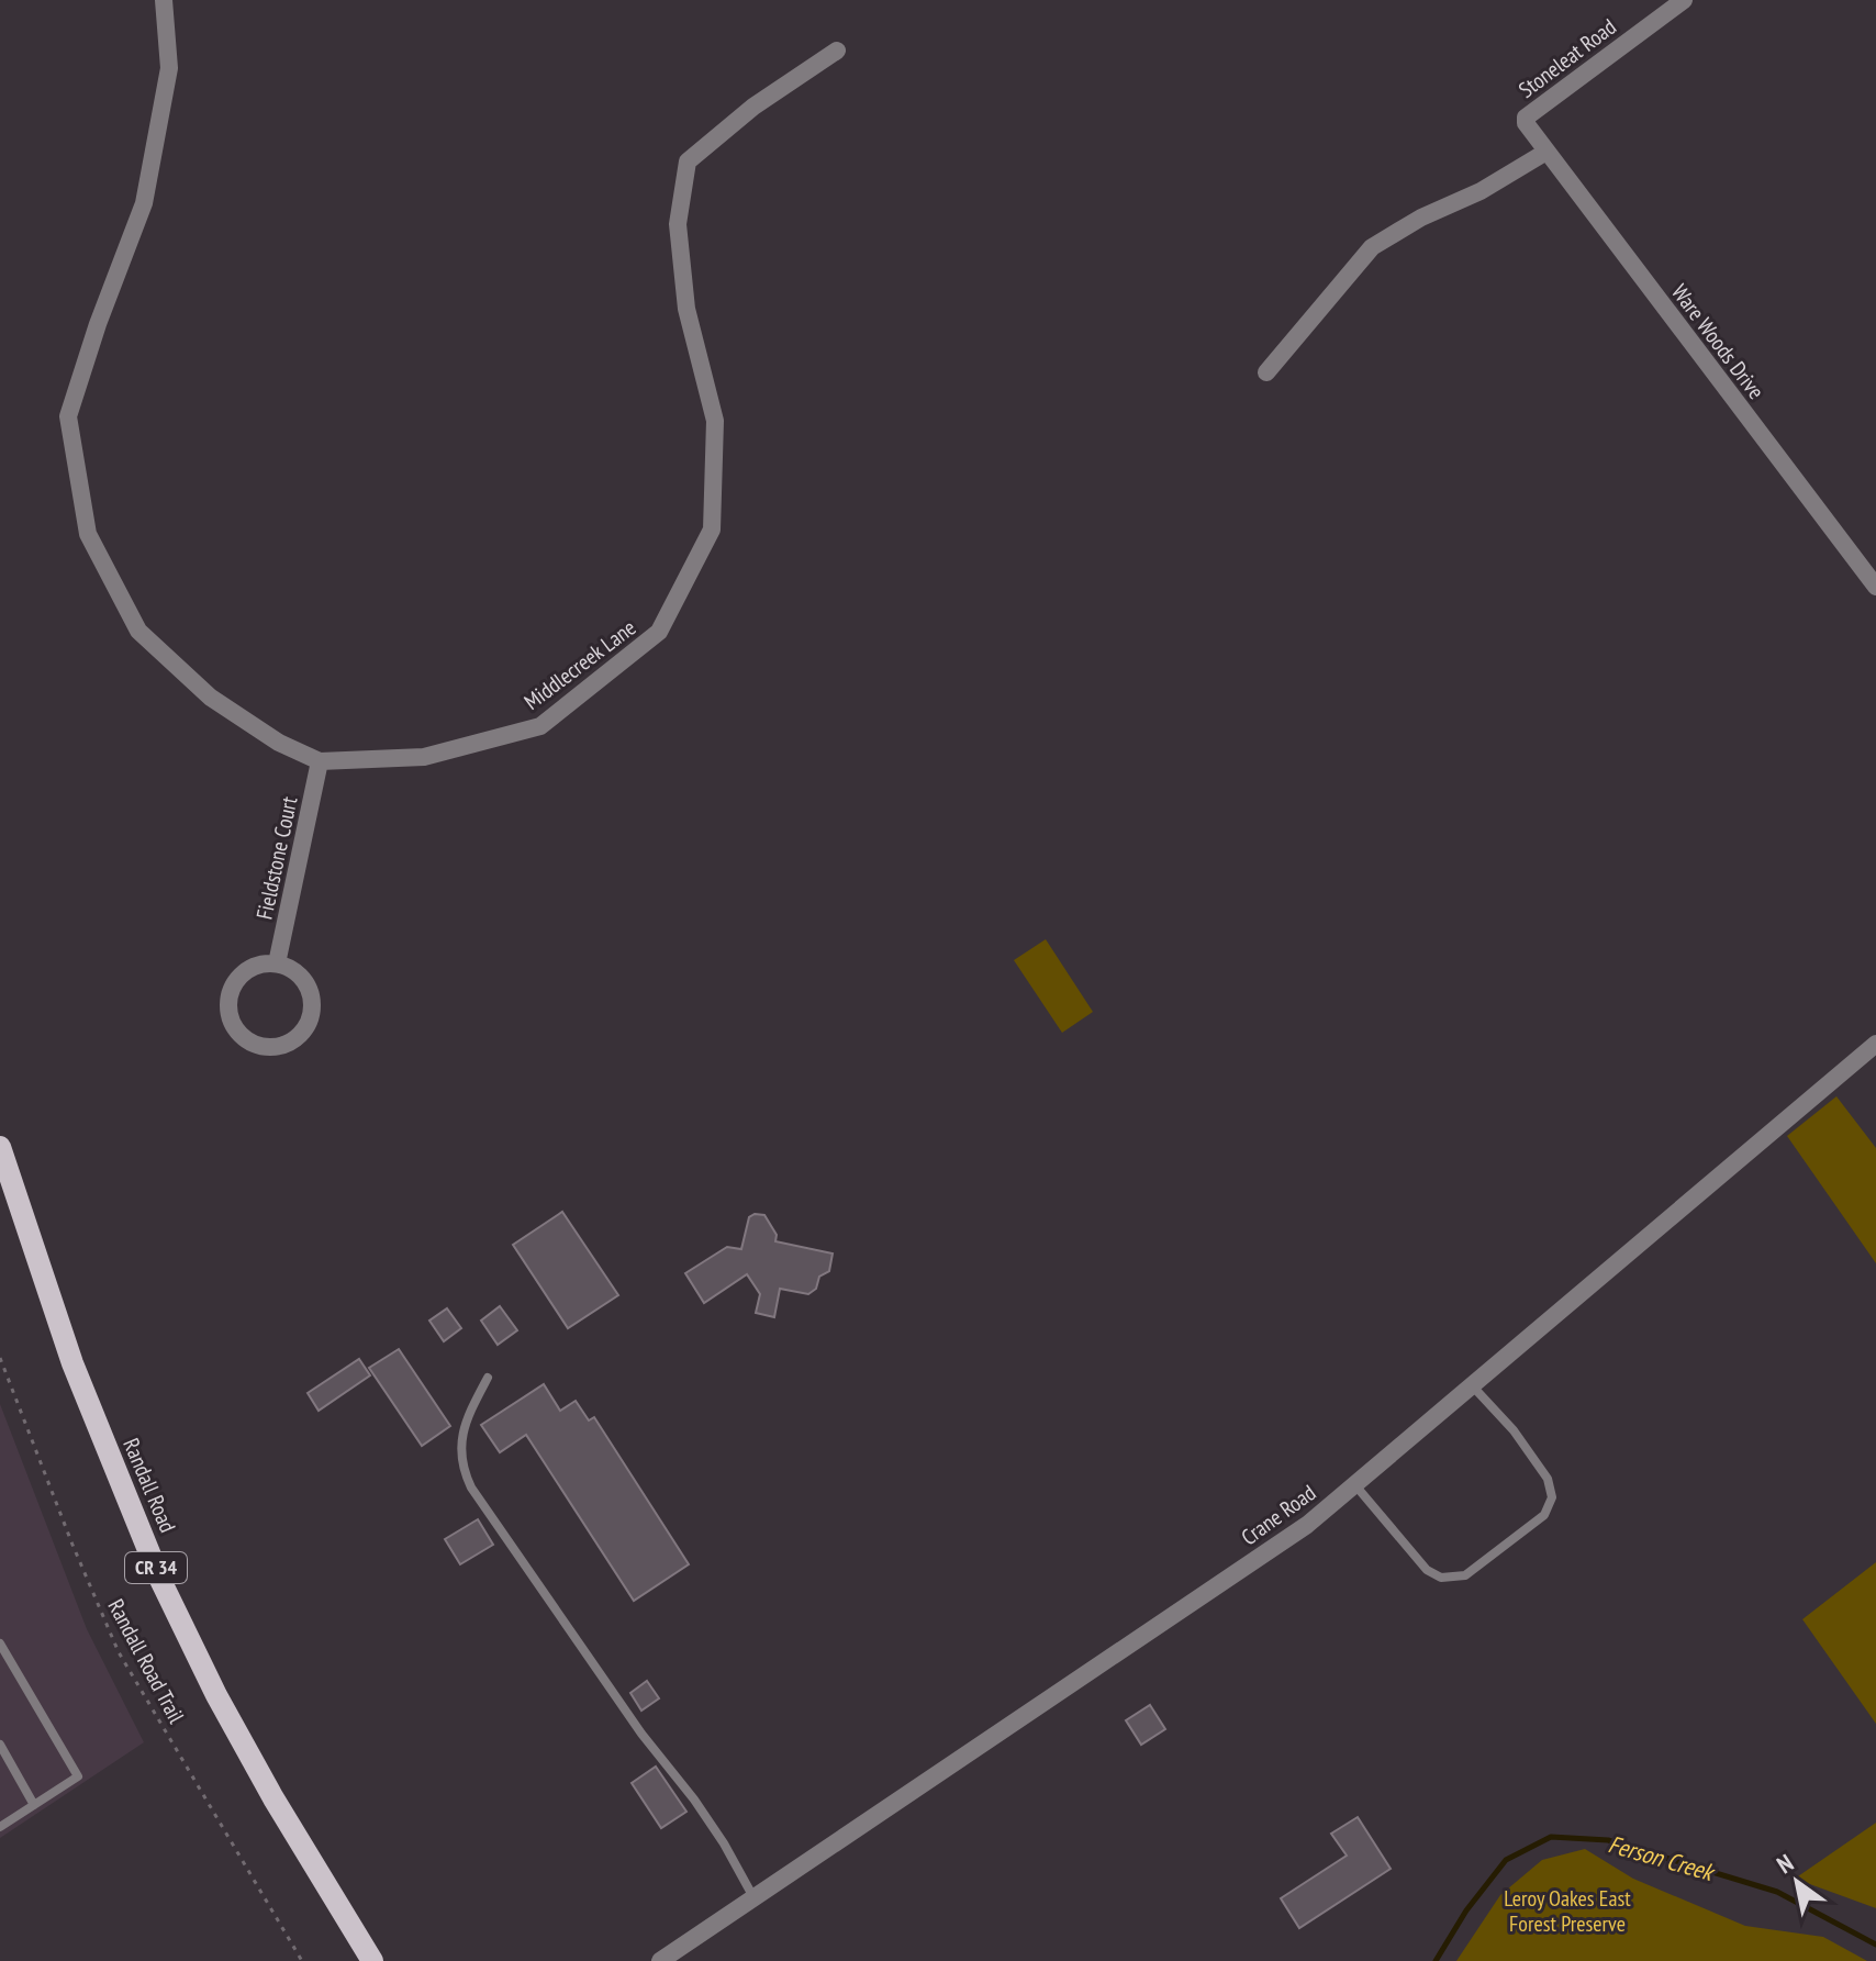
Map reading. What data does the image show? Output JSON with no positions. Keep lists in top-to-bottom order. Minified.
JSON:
{"streets":{"main road":["Randall Road","CR 34"],"street":["Stoneleat Road","Ware Woods Drive","Middlecreek Lane","Fieldstone Court","Crane Road"],"path":["Randall Road Trail"]},"crossings":[["Stoneleat Road","Ware Woods Drive"],["Middlecreek Lane","Fieldstone Court"]],"water":["Ferson Creek"],"parks":["Leroy Oakes East Forest Preserve"],"north":"top left"}
